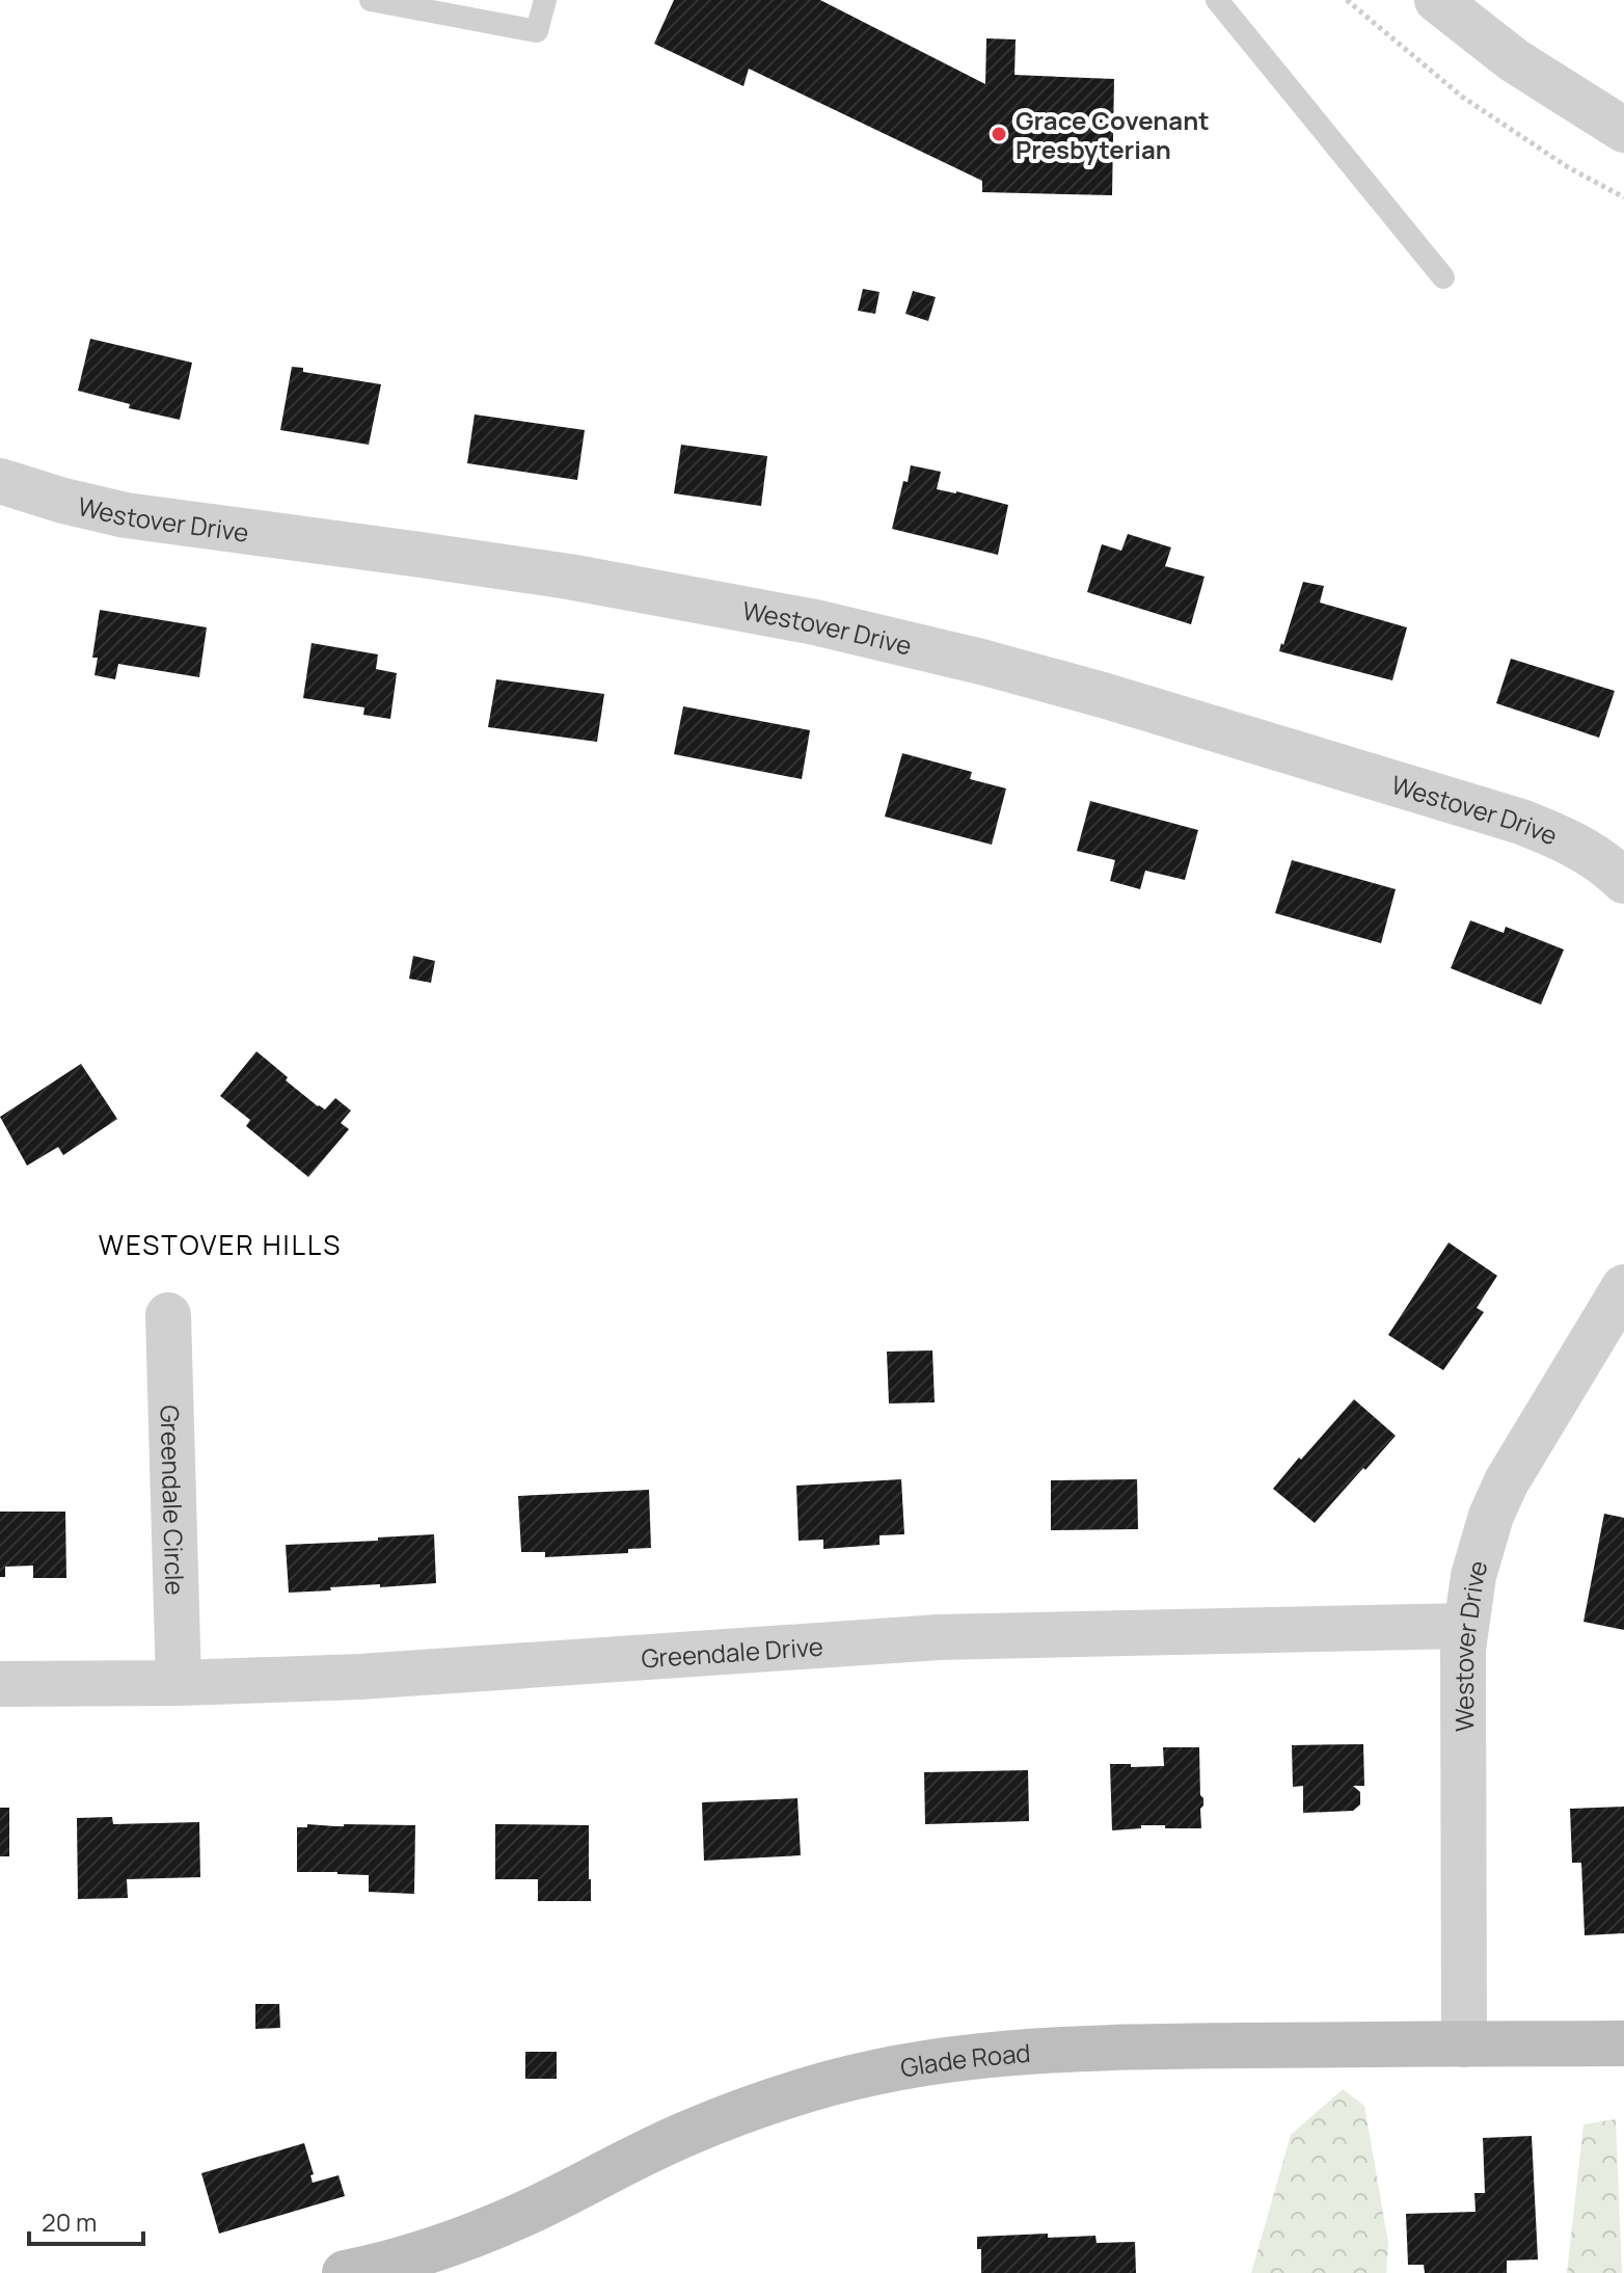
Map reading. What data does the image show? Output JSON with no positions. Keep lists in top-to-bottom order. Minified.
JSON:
{"streets":{"street":["Westover Drive","Greendale Circle","Greendale Drive","Glade Road"]},"crossings":[["Westover Drive","Greendale Drive"],["Westover Drive","Glade Road"],["Greendale Circle","Greendale Drive"]],"districts":["WESTOVER HILLS"],"places":["Grace Covenant Presbyterian"],"scale_bar":"20 m"}
